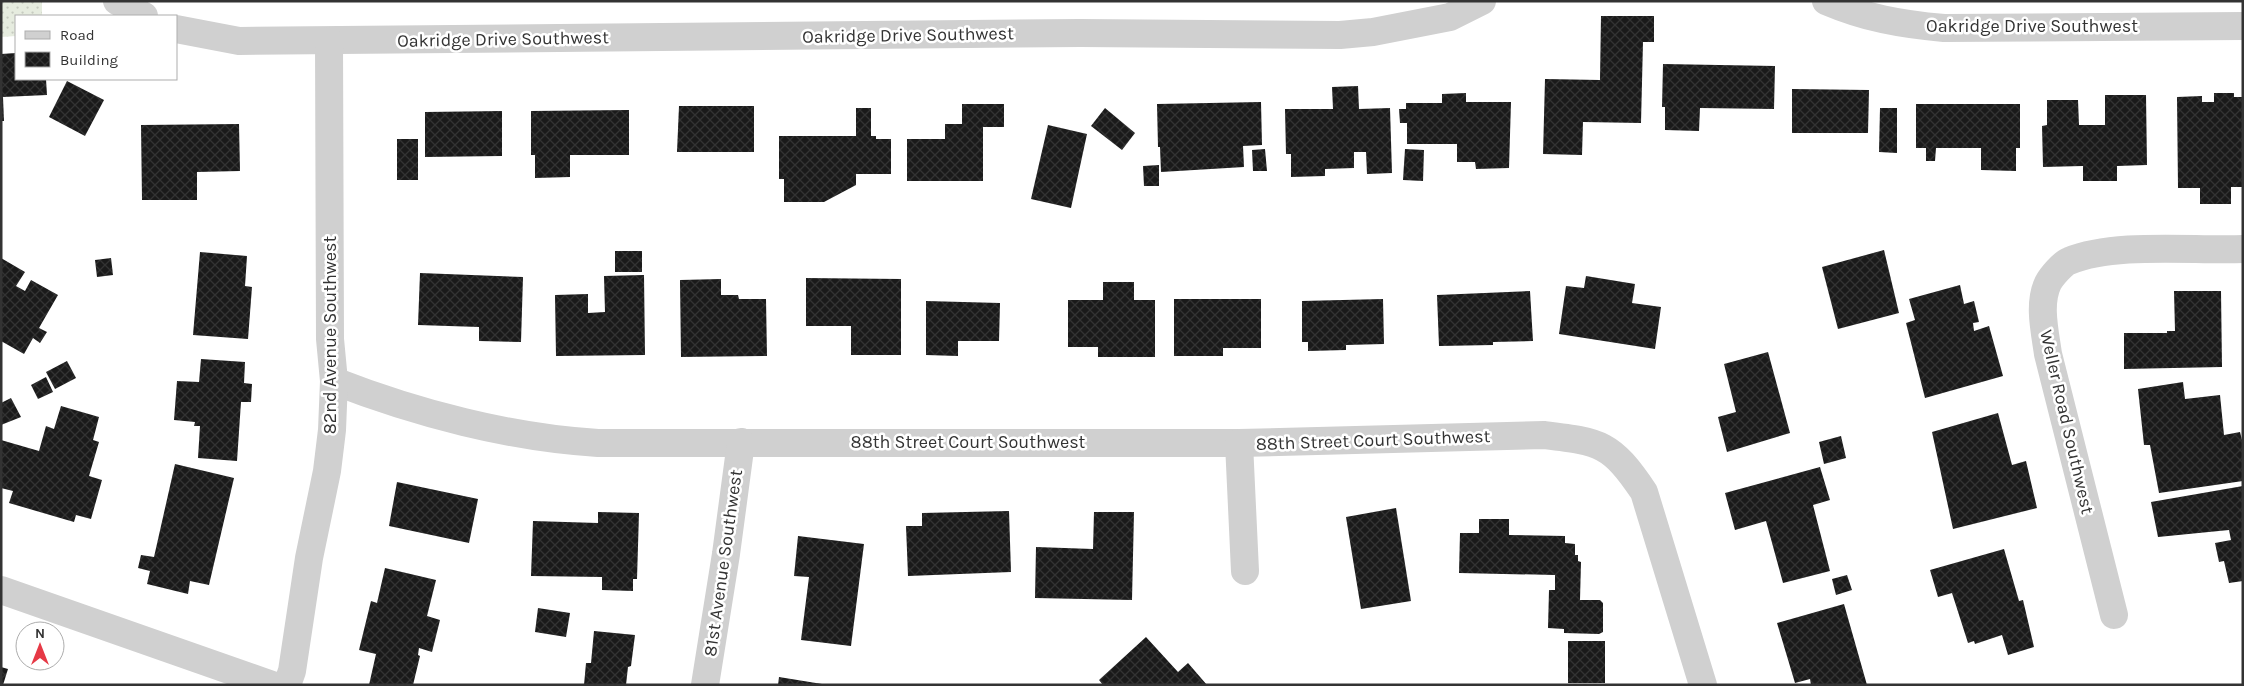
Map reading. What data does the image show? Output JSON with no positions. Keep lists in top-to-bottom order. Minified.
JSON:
{"streets":{"street":["Oakridge Drive Southwest","82nd Avenue Southwest","Weller Road Southwest","88th Street Court Southwest","81st Avenue Southwest"]},"crossings":[["Oakridge Drive Southwest","82nd Avenue Southwest"],["82nd Avenue Southwest","88th Street Court Southwest"],["88th Street Court Southwest","81st Avenue Southwest"]],"legend":["Road","Building"],"north":"top"}
